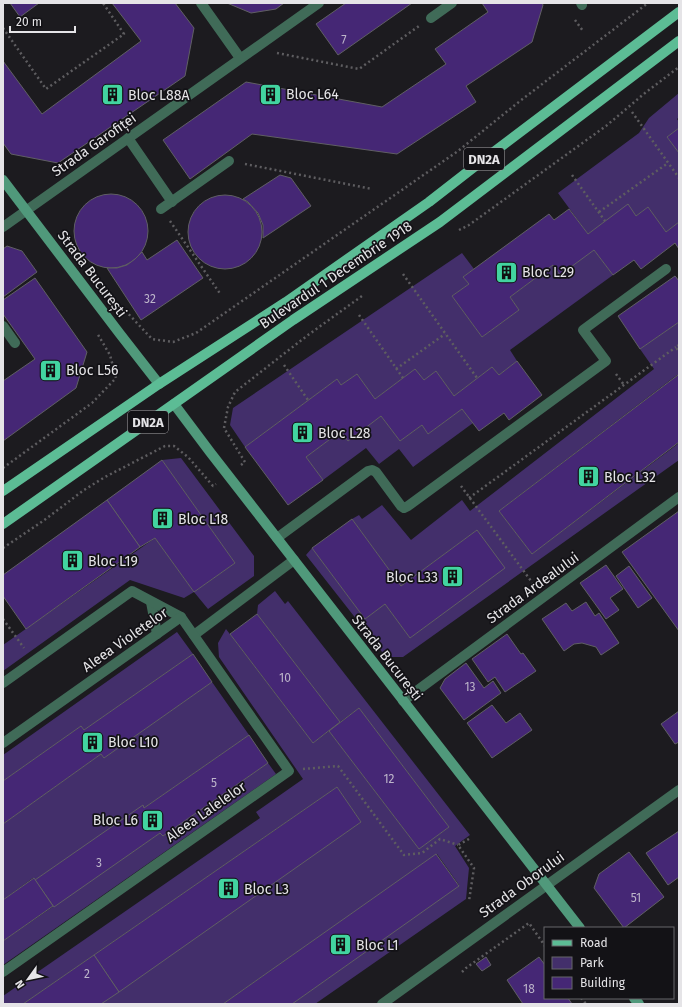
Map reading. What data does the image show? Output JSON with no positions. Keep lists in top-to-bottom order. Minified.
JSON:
{"streets":{"main road":["DN2A","Bulevardul 1 Decembrie 1918"],"street":["Strada Garofiței","Strada București","Strada Ardealului","Aleea Violetelor","Aleea Lalelelor","Strada Oborului"]},"crossings":[["Strada Garofiței","Strada București"],["Strada București","Bulevardul 1 Decembrie 1918"],["Strada București","Strada Ardealului"],["Strada București","Strada Oborului"]],"places":{"building":["Bloc L64","Bloc L88A","Bloc L29","Bloc L56","Bloc L28","Bloc L32","Bloc L18","Bloc L19","Bloc L33","Bloc L10","Bloc L6","Bloc L3","Bloc L1"]},"house_numbers":["7","32","10","13","12","5","3","51","2","18"],"legend":["Road","Park","Building"],"scale_bar":"20 m","north":"bottom left"}
